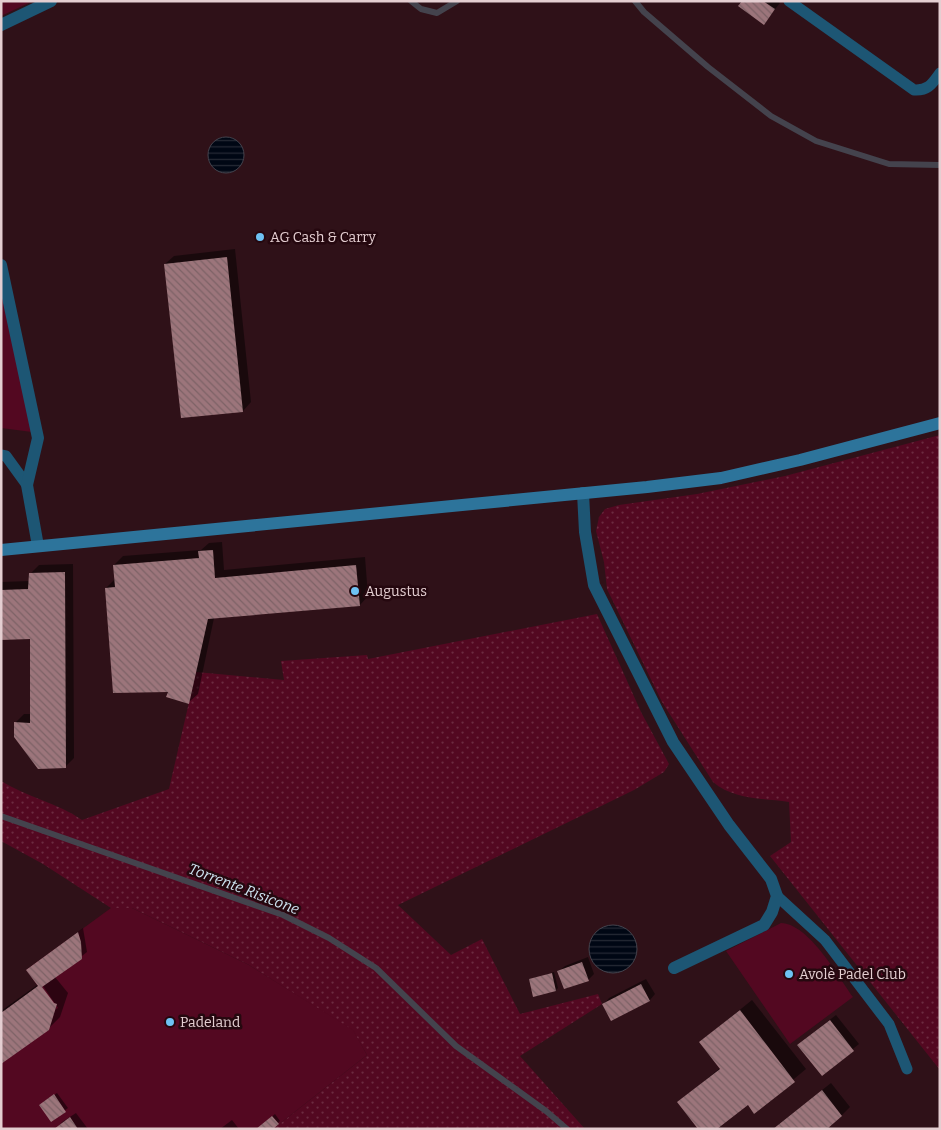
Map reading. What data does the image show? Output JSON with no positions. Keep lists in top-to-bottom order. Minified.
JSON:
{"water":["Torrente Risicone"],"places":["AG Cash & Carry","Augustus","Avolè Padel Club","Padeland"]}
